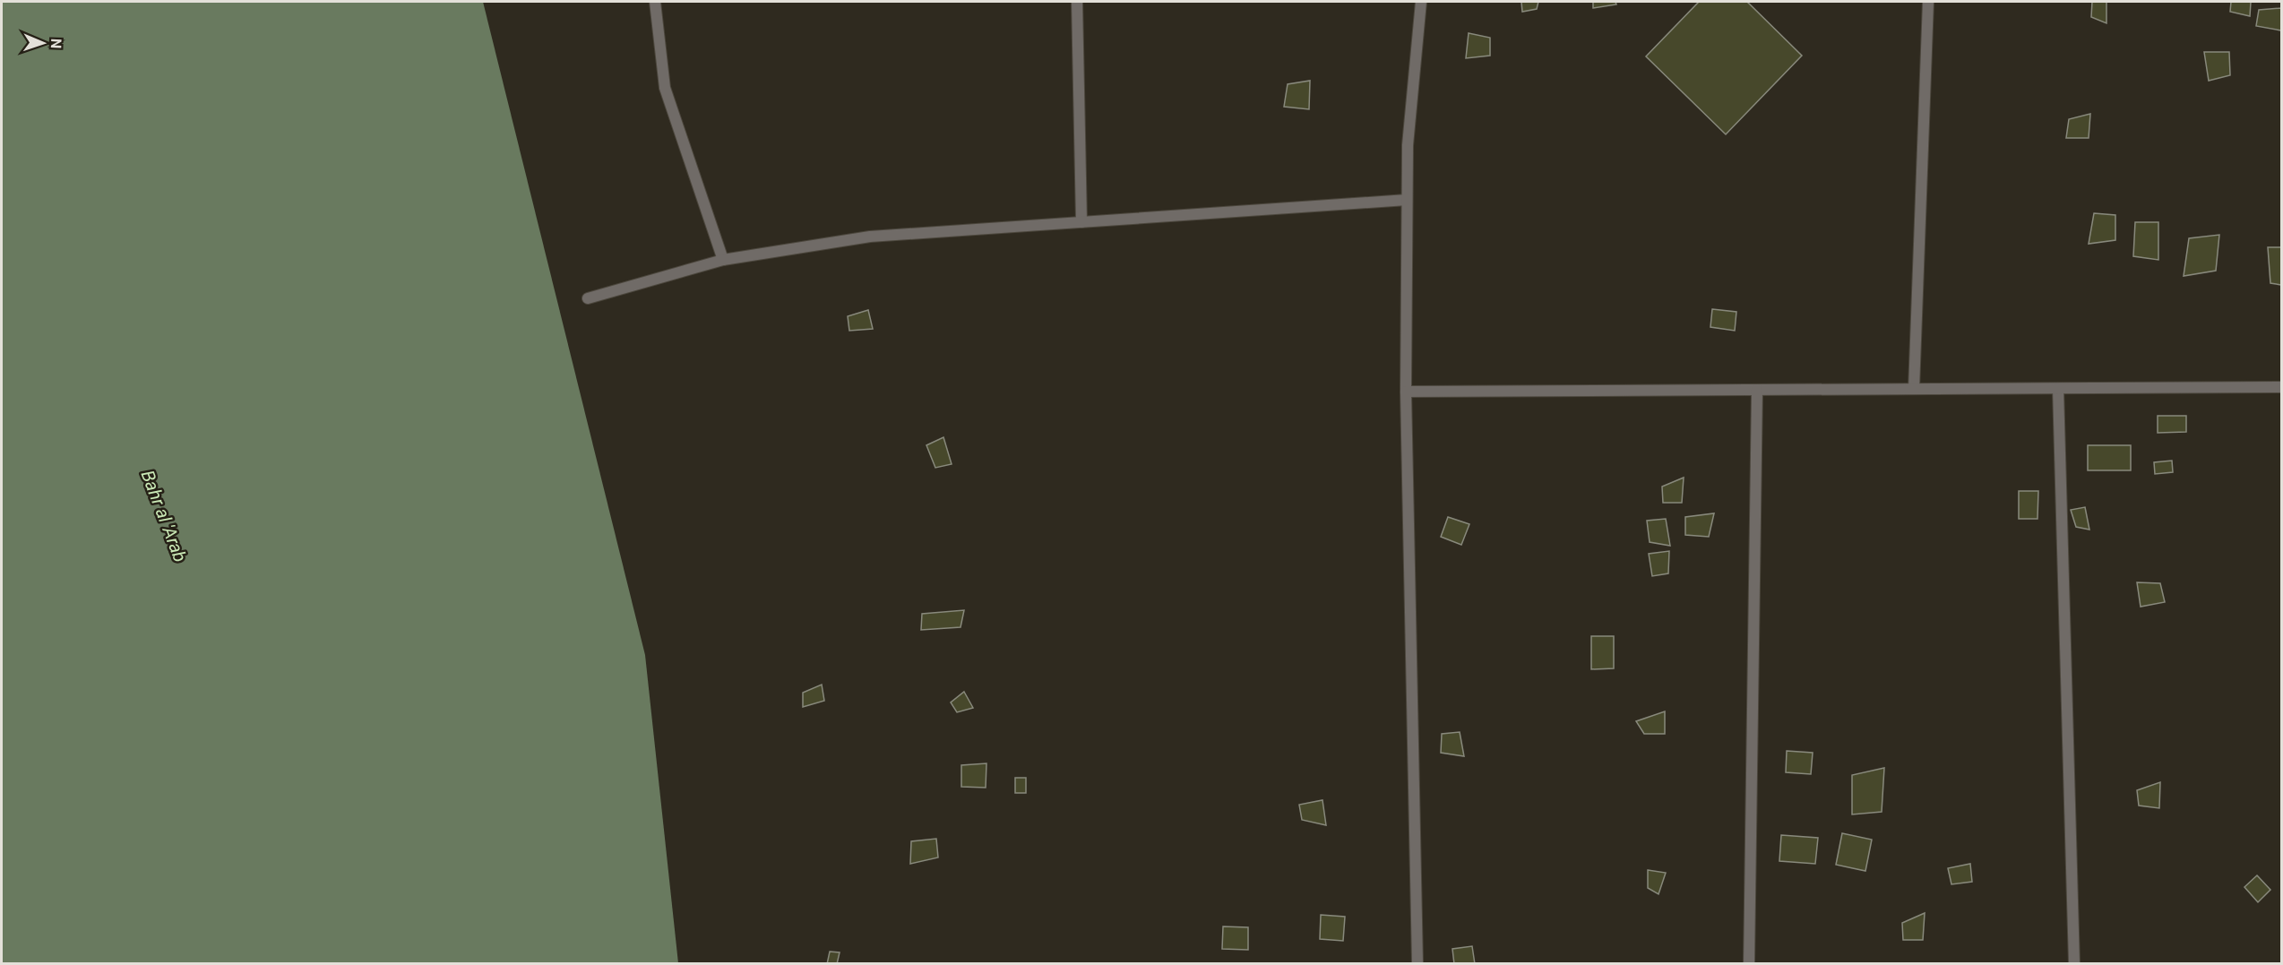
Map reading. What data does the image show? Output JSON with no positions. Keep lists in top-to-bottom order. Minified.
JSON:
{"water":["Bahr al 'Arab"],"north":"right"}
